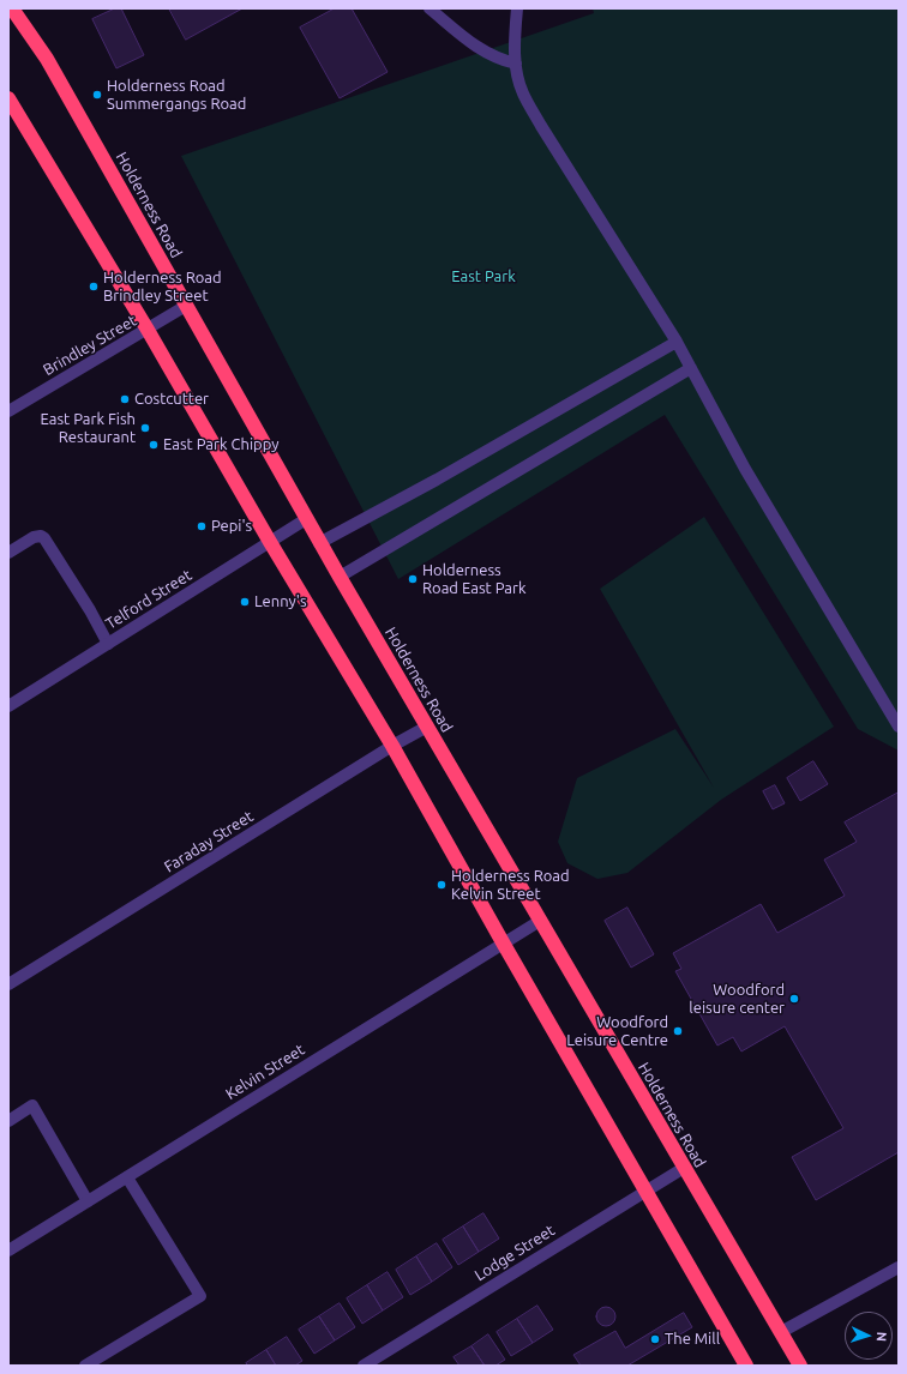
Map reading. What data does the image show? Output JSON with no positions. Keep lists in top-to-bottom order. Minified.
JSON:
{"streets":{"highway":["Holderness Road"],"street":["Brindley Street","Telford Street","Faraday Street","Kelvin Street","Lodge Street"]},"crossings":[["Holderness Road","Brindley Street"],["Holderness Road","Telford Street"],["Holderness Road","Faraday Street"],["Holderness Road","Kelvin Street"],["Holderness Road","Lodge Street"]],"parks":["East Park"],"places":["Holderness Road Summergangs Road","Holderness Road Brindley Street","Costcutter","East Park Fish Restaurant","East Park Chippy","Pepi's","Holderness Road East Park","Lenny's","Holderness Road Kelvin Street","Woodford leisure center","Woodford Leisure Centre","The Mill"],"north":"right"}
